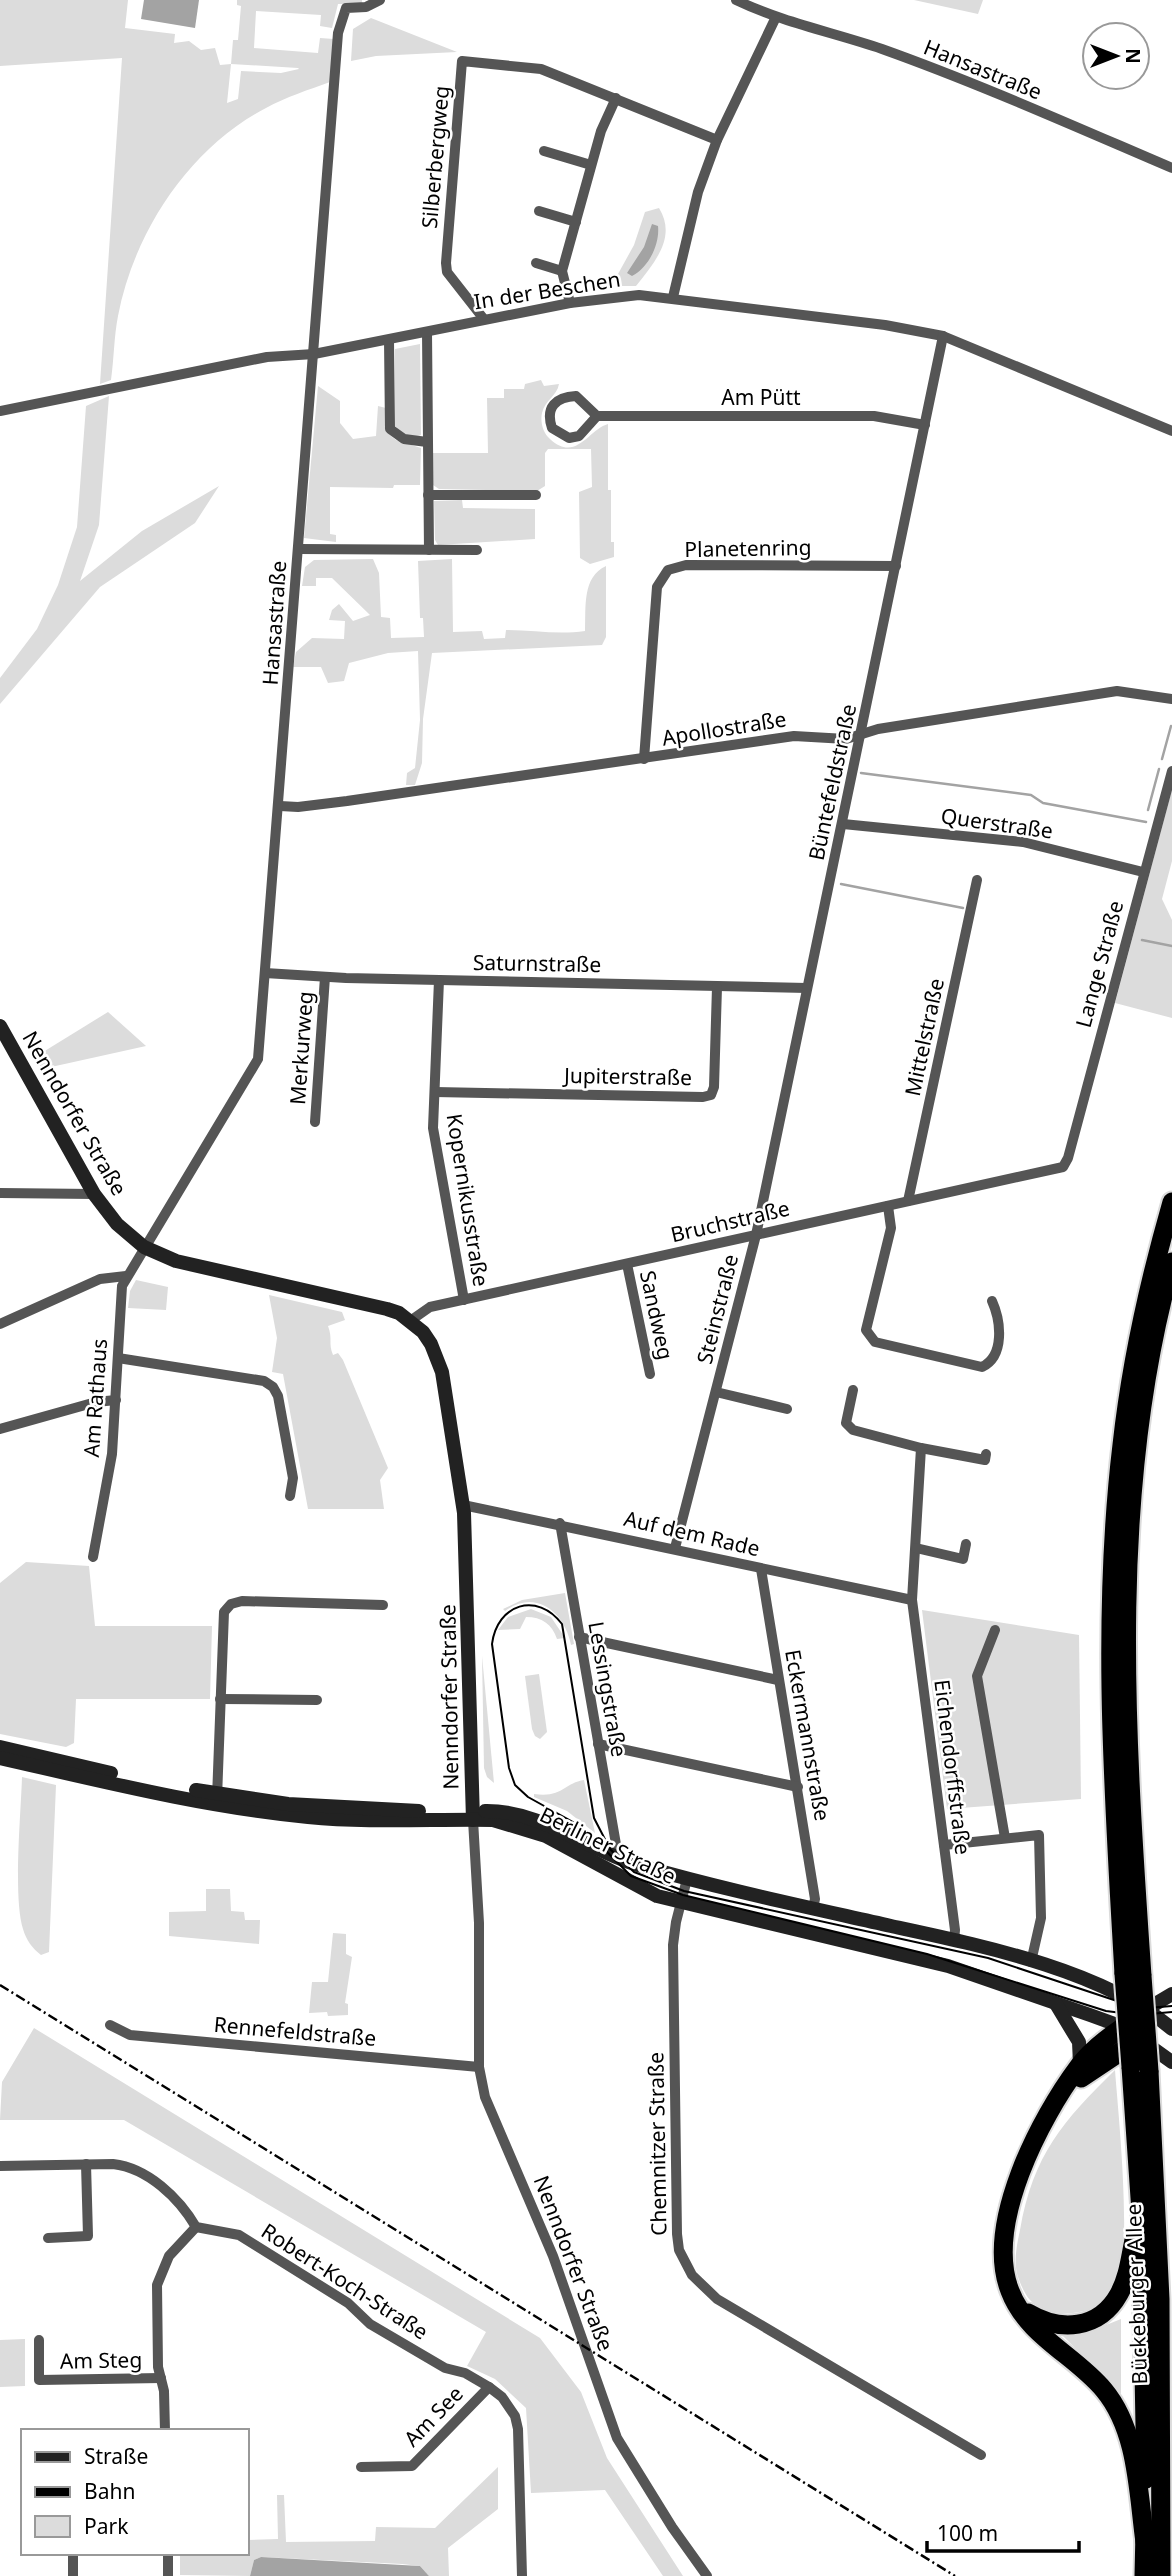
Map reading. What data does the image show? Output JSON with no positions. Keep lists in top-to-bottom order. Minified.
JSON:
{"streets":{"highway":["Bückeburger Allee"],"street":["Hansastraße","Silberbergweg","In der Beschen","Am Pütt","Planetenring","Apollostraße","Büntefeldstraße","Querstraße","Saturnstraße","Lange Straße","Mittelstraße","Merkurweg","Jupiterstraße","Nenndorfer Straße","Kopernikusstraße","Bruchstraße","Steinstraße","Sandweg","Am Rathaus","Auf dem Rade","Lessingstraße","Eckermannstraße","Eichendorffstraße","Berliner Straße","Rennefeldstraße","Chemnitzer Straße","Robert-Koch-Straße","Am Steg","Am See"]},"crossings":[["Hansastraße","In der Beschen"],["Hansastraße","Apollostraße"],["Hansastraße","Saturnstraße"],["Hansastraße","Nenndorfer Straße"],["Hansastraße","Am Rathaus"],["Silberbergweg","In der Beschen"],["In der Beschen","Büntefeldstraße"],["Am Pütt","Büntefeldstraße"],["Planetenring","Apollostraße"],["Planetenring","Büntefeldstraße"],["Apollostraße","Büntefeldstraße"],["Büntefeldstraße","Querstraße"],["Büntefeldstraße","Saturnstraße"],["Büntefeldstraße","Bruchstraße"],["Büntefeldstraße","Steinstraße"],["Querstraße","Lange Straße"],["Saturnstraße","Merkurweg"],["Saturnstraße","Jupiterstraße"],["Saturnstraße","Kopernikusstraße"],["Lange Straße","Bruchstraße"],["Mittelstraße","Bruchstraße"],["Jupiterstraße","Kopernikusstraße"],["Nenndorfer Straße","Bruchstraße"],["Nenndorfer Straße","Am Rathaus"],["Nenndorfer Straße","Auf dem Rade"],["Nenndorfer Straße","Berliner Straße"],["Nenndorfer Straße","Rennefeldstraße"],["Kopernikusstraße","Bruchstraße"],["Bruchstraße","Steinstraße"],["Bruchstraße","Sandweg"],["Steinstraße","Auf dem Rade"],["Auf dem Rade","Lessingstraße"],["Auf dem Rade","Eckermannstraße"],["Auf dem Rade","Eichendorffstraße"],["Lessingstraße","Berliner Straße"],["Eckermannstraße","Berliner Straße"],["Eichendorffstraße","Berliner Straße"],["Berliner Straße","Chemnitzer Straße"],["Robert-Koch-Straße","Am See"]],"legend":["Straße","Bahn","Park"],"scale_bar":"100 m","north":"right"}
